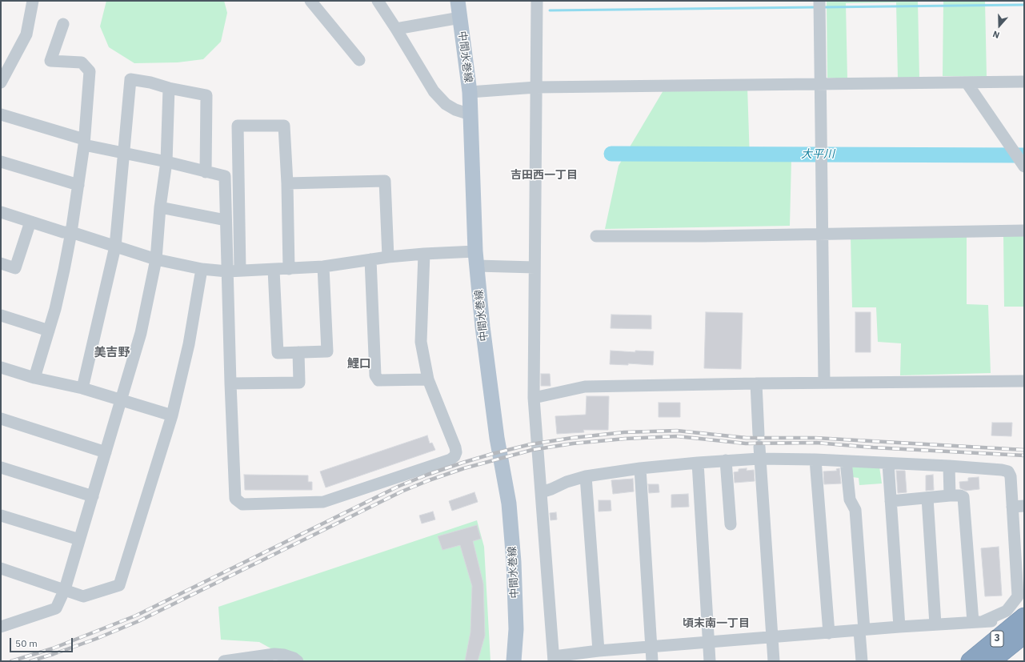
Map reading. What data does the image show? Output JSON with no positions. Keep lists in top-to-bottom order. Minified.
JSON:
{"streets":{"highway":["3"],"main road":["中間水巻線"]},"districts":["吉田西一丁目","美吉野","鯉口","頃末南一丁目"],"water":["大平川"],"scale_bar":"50 m","north":"bottom"}
